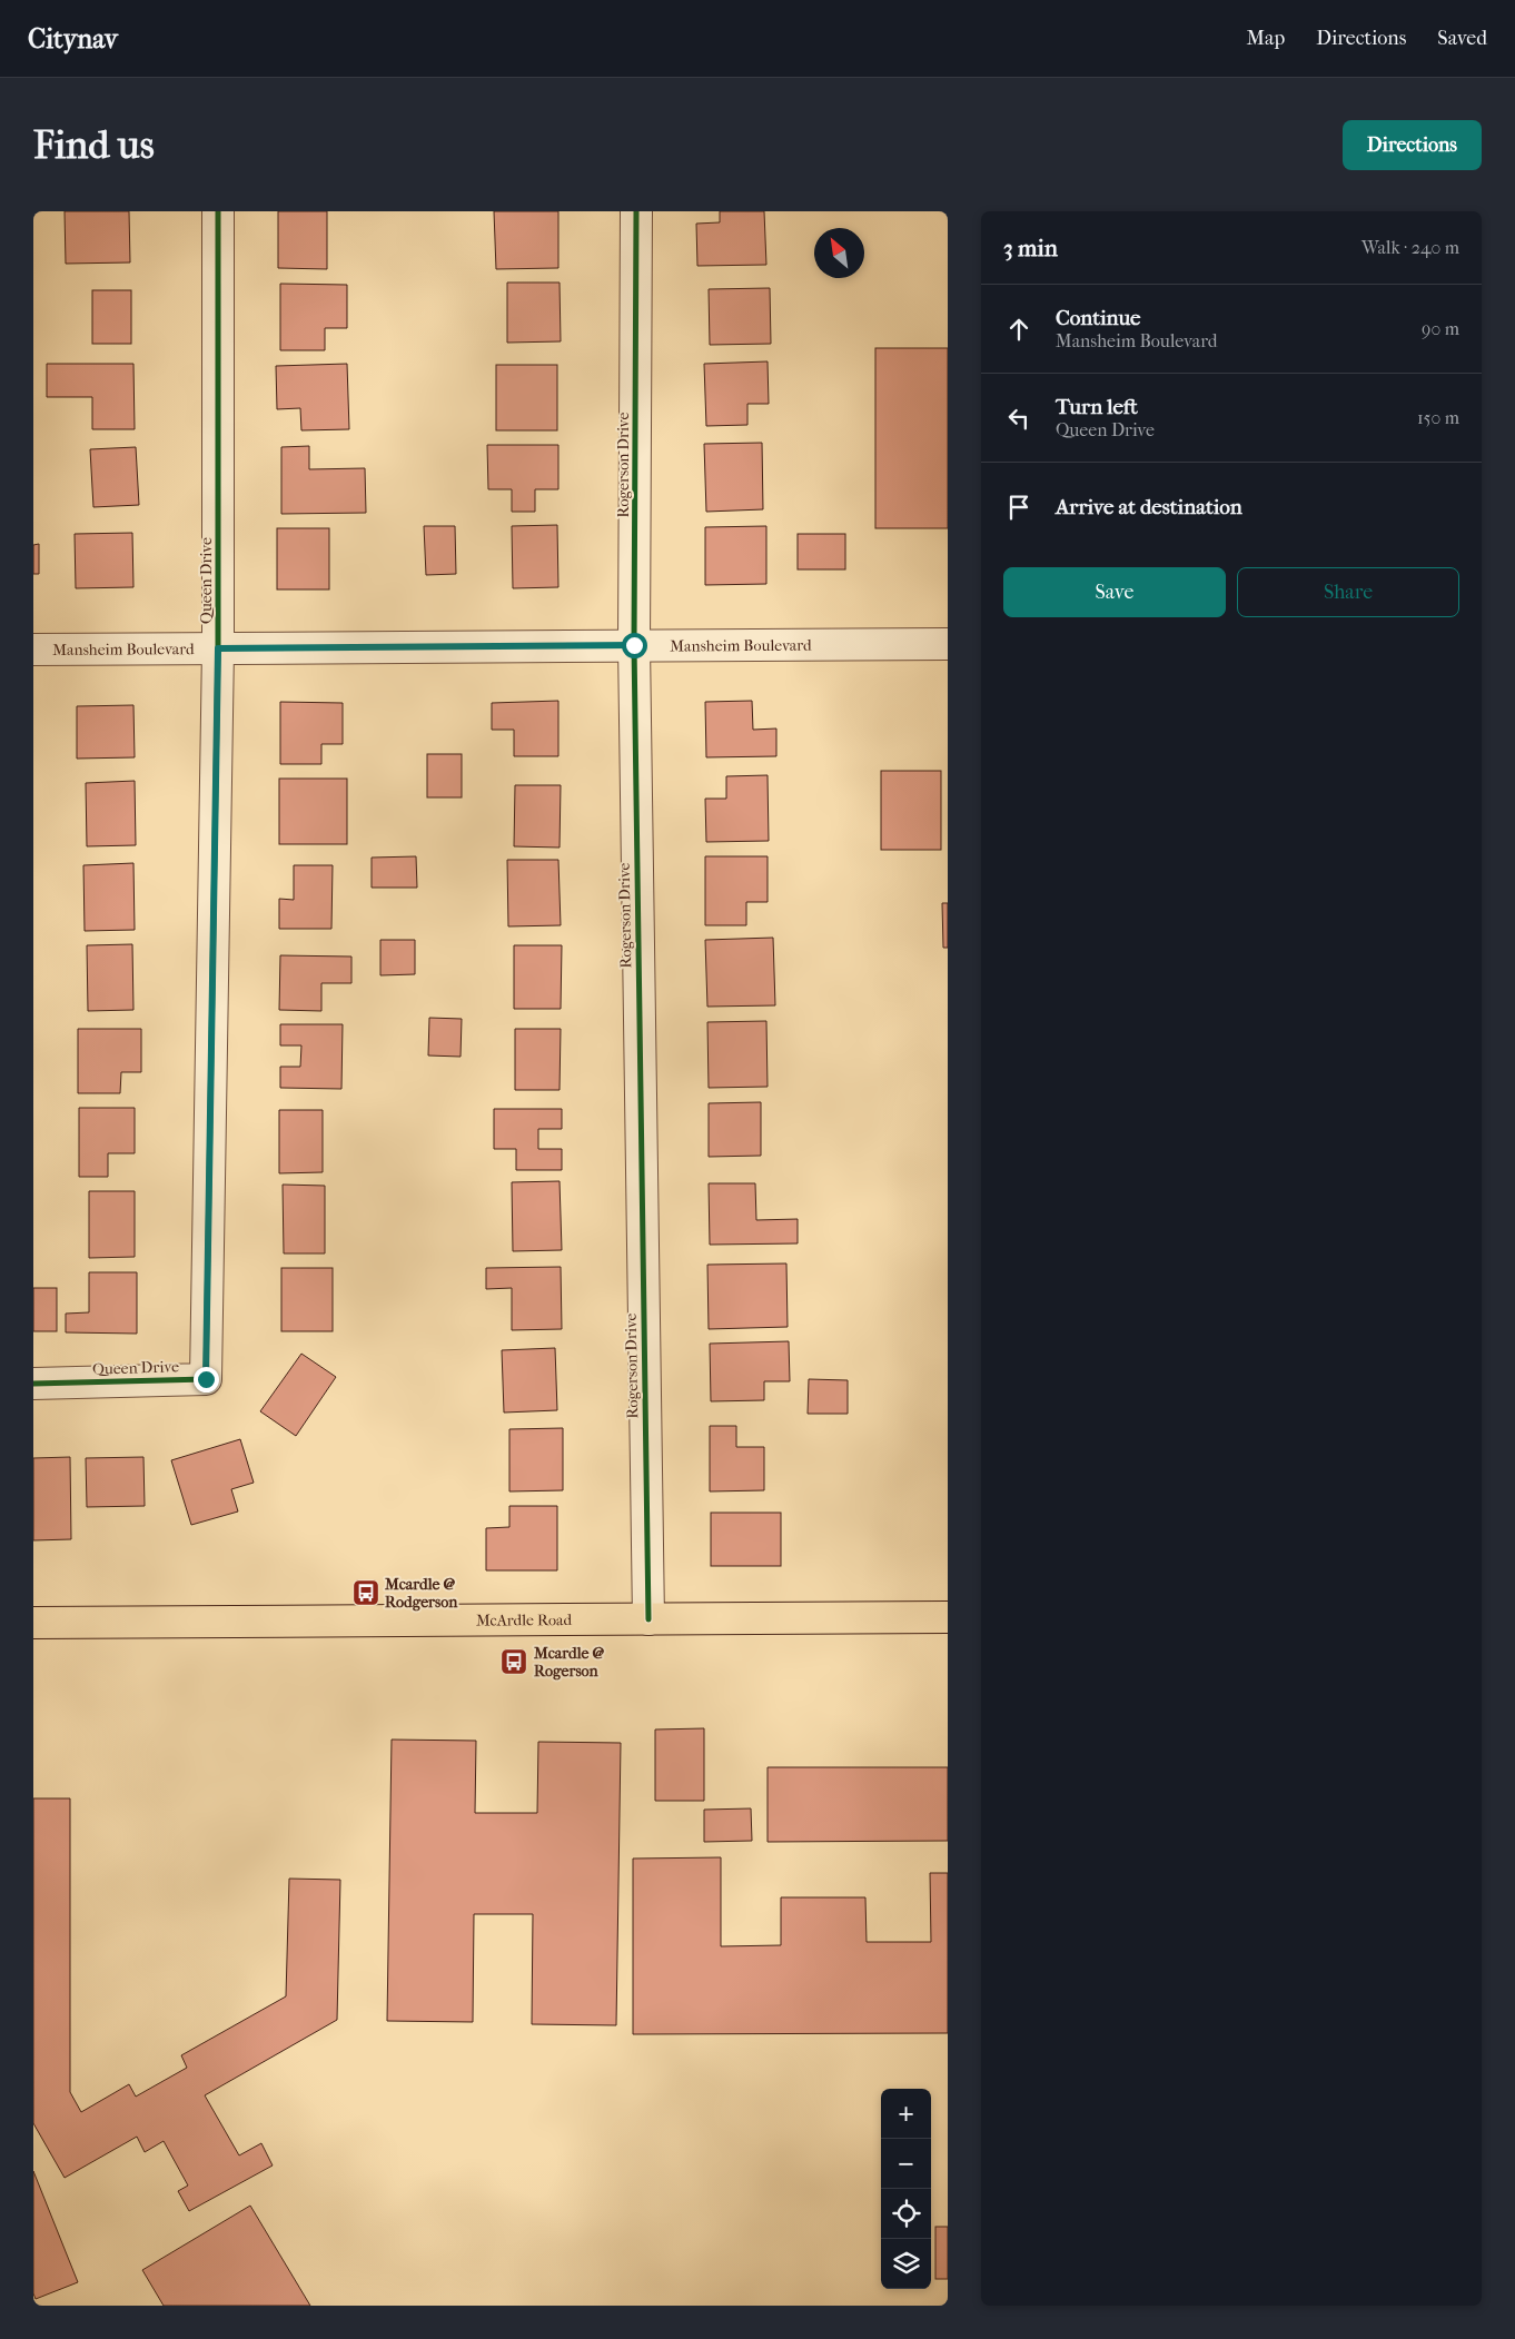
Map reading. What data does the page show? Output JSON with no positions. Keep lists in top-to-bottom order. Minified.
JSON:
{"streets":{"main road":["McArdle Road"],"street":["Rogerson Drive","Queen Drive","Mansheim Boulevard"]},"crossings":[["Rogerson Drive","Mansheim Boulevard"],["Rogerson Drive","McArdle Road"],["Queen Drive","Mansheim Boulevard"]],"places":{"bus stop":["Mcardle @ Rodgerson","Mcardle @ Rogerson"]},"north":"top left","page":{"header":"Citynav","nav":["Map","Directions","Saved"],"buttons":["Directions",["Save","Share"]],"title":"Find us","heading":["3 min","Walk · 240 m"],"list":[["Continue","Mansheim Boulevard","90 m"],["Turn left","Queen Drive","150 m"],"Arrive at destination"],"map_buttons":["+","−"]}}
